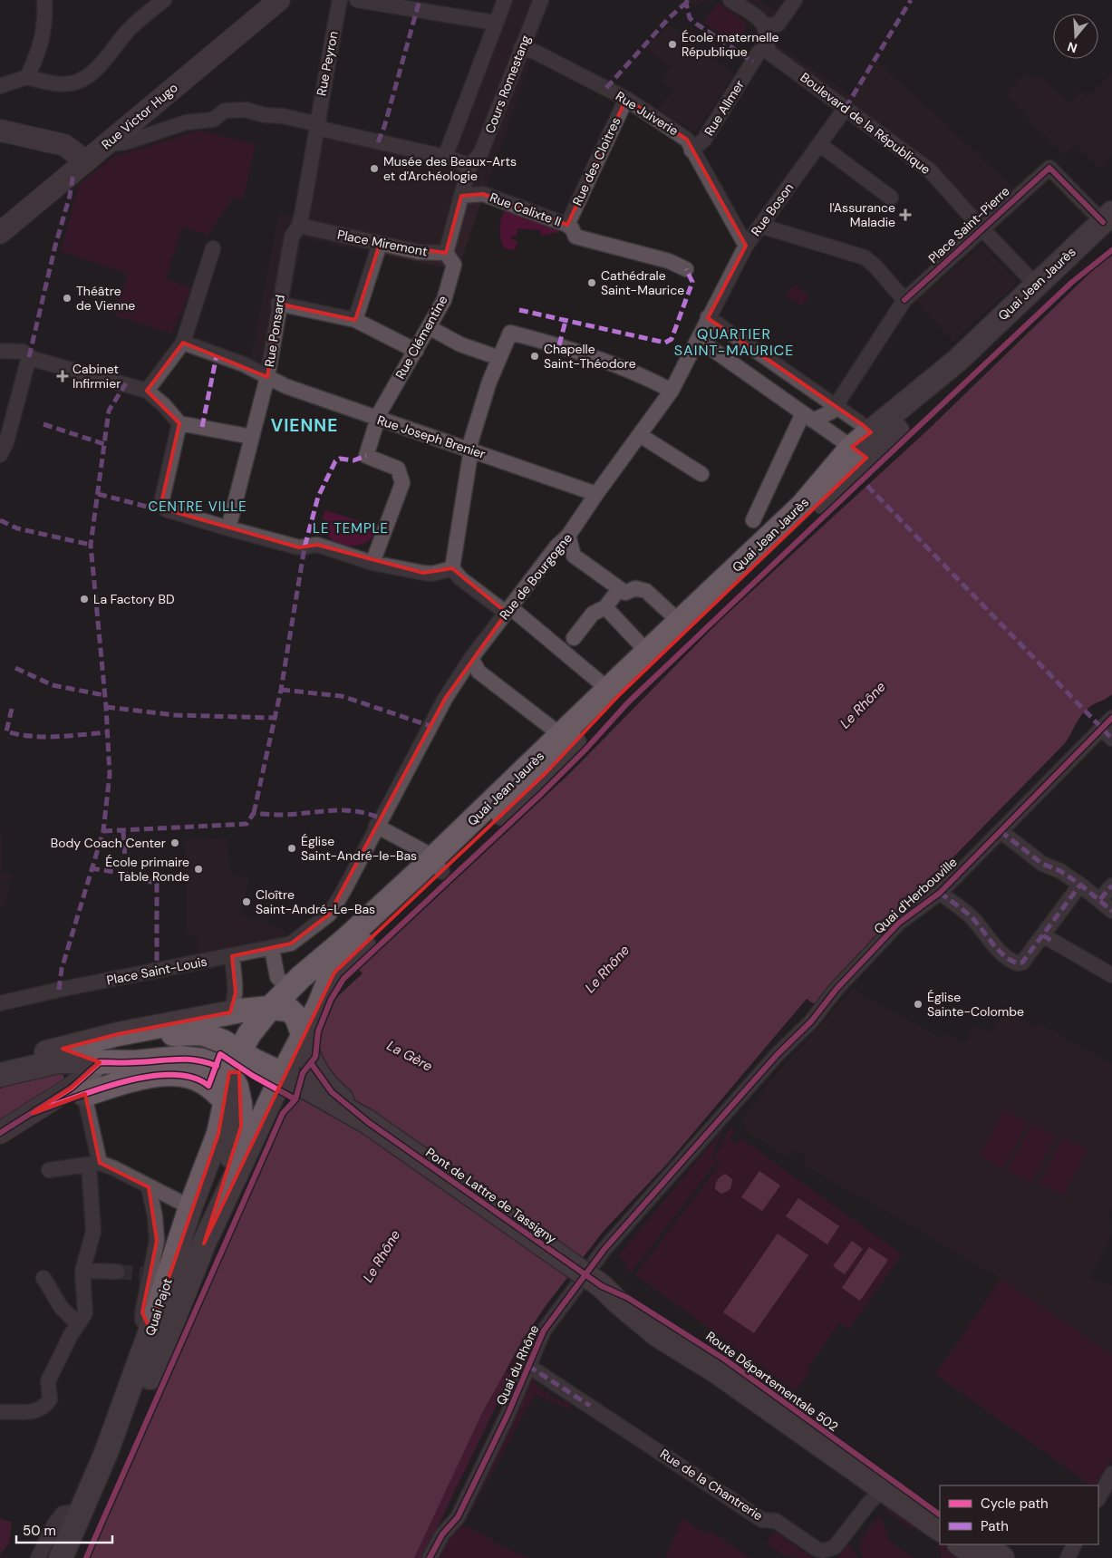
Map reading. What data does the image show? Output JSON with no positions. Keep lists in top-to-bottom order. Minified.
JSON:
{"streets":{"main road":["Rue Victor Hugo","Quai Jean Jaurès","Pont de Lattre de Tassigny","Quai Pajot","Route Départementale 502"],"street":["Rue Peyron","Cours Romestang","Rue Allmer","Rue Juiverie","Boulevard de la République","Rue des Cloitres","Rue Calixte II","Rue Boson","Place Saint-Pierre","Place Miremont","Rue Ponsard","Rue Clémentine","Rue Joseph Brenier","Rue de Bourgogne","Quai d'Herbouville","Place Saint-Louis","Quai du Rhône","Rue de la Chantrerie"]},"crossings":[["Cours Romestang","Rue Juiverie"],["Cours Romestang","Place Miremont"],["Rue Allmer","Rue Juiverie"],["Rue Allmer","Boulevard de la République"],["Rue Juiverie","Rue des Cloitres"],["Rue Juiverie","Rue Boson"],["Boulevard de la République","Rue Boson"],["Boulevard de la République","Place Saint-Pierre"],["Boulevard de la République","Quai Jean Jaurès"],["Rue des Cloitres","Rue Calixte II"],["Rue Calixte II","Place Miremont"],["Rue Boson","Rue de Bourgogne"],["Place Saint-Pierre","Quai Jean Jaurès"],["Place Miremont","Rue Ponsard"],["Place Miremont","Rue Clémentine"],["Quai Jean Jaurès","Quai Pajot"],["Rue Ponsard","Rue Joseph Brenier"],["Rue Clémentine","Rue Joseph Brenier"],["Rue Joseph Brenier","Rue de Bourgogne"],["Rue de Bourgogne","Place Saint-Louis"],["Quai d'Herbouville","Quai du Rhône"],["Pont de Lattre de Tassigny","Route Départementale 502"],["Quai du Rhône","Rue de la Chantrerie"],["Route Départementale 502","Rue de la Chantrerie"]],"districts":["QUARTIER SAINT-MAURICE","VIENNE","CENTRE VILLE","LE TEMPLE"],"water":["Le Rhône","La Gère"],"places":{"other":["École maternelle République","Musée des Beaux-Arts et d'Archéologie","Cathédrale Saint-Maurice","Théâtre de Vienne","Chapelle Saint-Théodore","La Factory BD","Body Coach Center","Église Saint-André-le-Bas","École primaire Table Ronde","Cloître Saint-André-Le-Bas","Église Sainte-Colombe"],"health":["l'Assurance Maladie","Cabinet Infirmier"]},"legend":["Cycle path","Path"],"scale_bar":"50 m","north":"bottom"}
